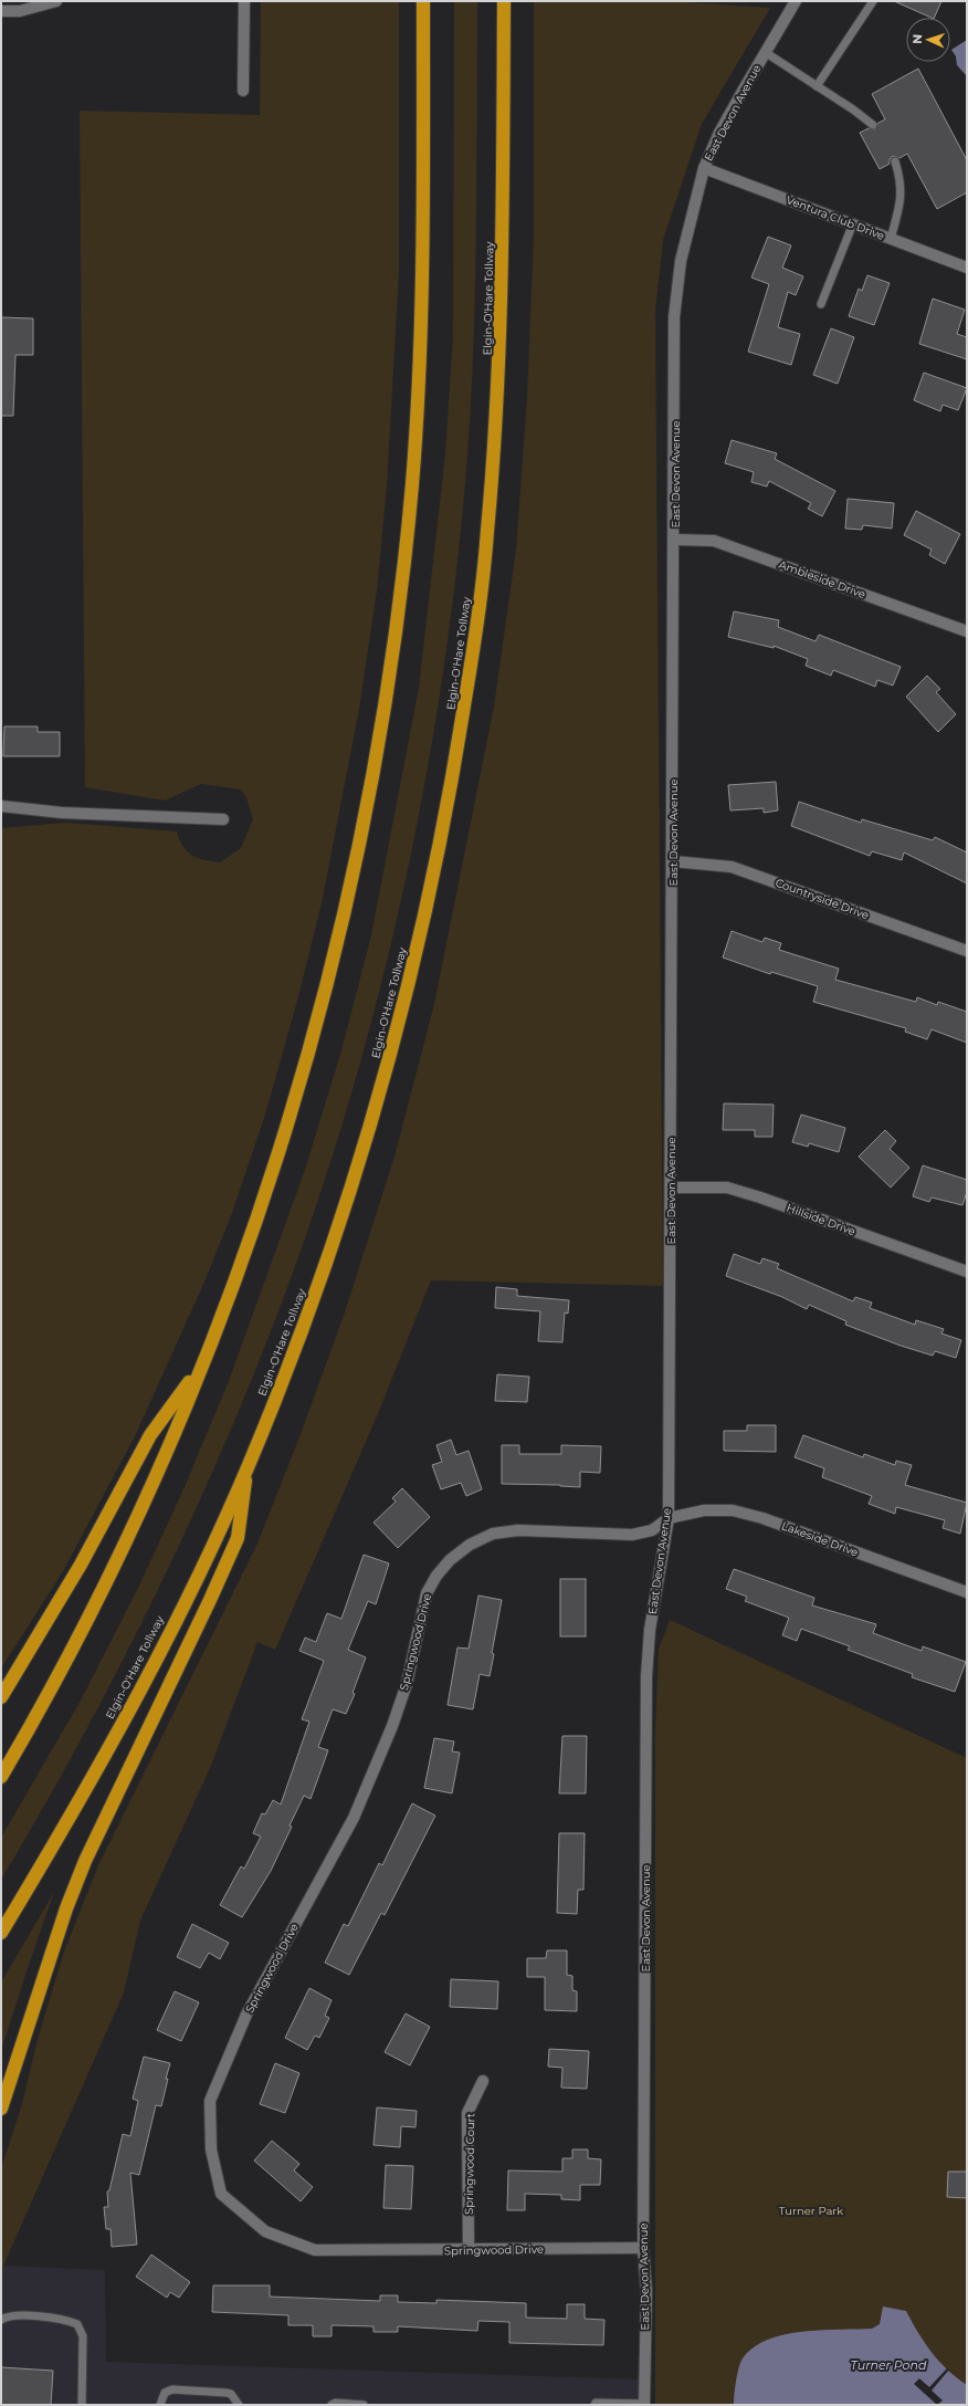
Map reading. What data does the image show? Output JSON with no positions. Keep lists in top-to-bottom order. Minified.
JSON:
{"streets":{"highway":["Elgin-O'Hare Tollway"],"street":["East Devon Avenue","Ventura Club Drive","Ambleside Drive","Countryside Drive","Hillside Drive","Lakeside Drive","Springwood Drive","Springwood Court"]},"crossings":[["East Devon Avenue","Ventura Club Drive"],["East Devon Avenue","Ambleside Drive"],["East Devon Avenue","Countryside Drive"],["East Devon Avenue","Hillside Drive"],["East Devon Avenue","Lakeside Drive"],["East Devon Avenue","Springwood Drive"],["Lakeside Drive","Springwood Drive"],["Springwood Drive","Springwood Court"]],"water":["Turner Pond"],"parks":["Turner Park"],"north":"left"}
